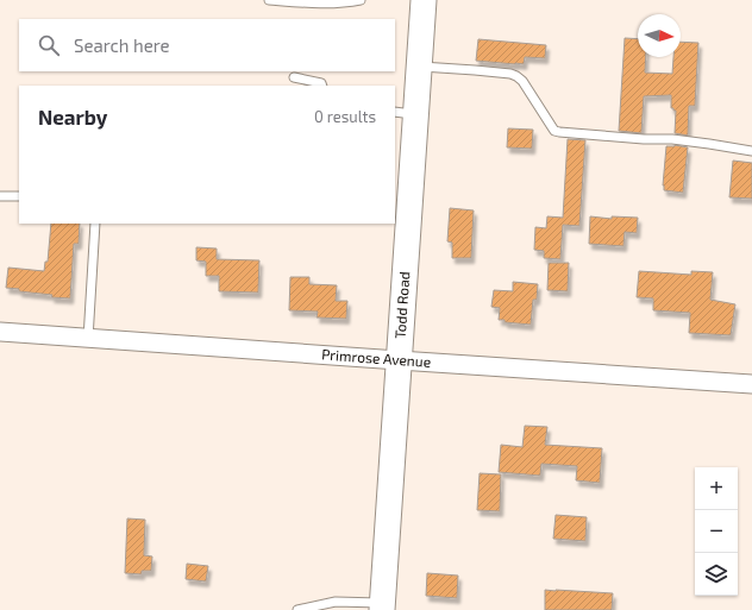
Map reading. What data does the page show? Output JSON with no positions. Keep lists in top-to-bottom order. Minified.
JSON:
{"streets":{"main road":["Todd Road"],"street":["Primrose Avenue"]},"crossings":[["Todd Road","Primrose Avenue"]],"north":"right","page":{"search":"Search here","heading":["Nearby","0 results"],"map_buttons":["+","−"]}}
